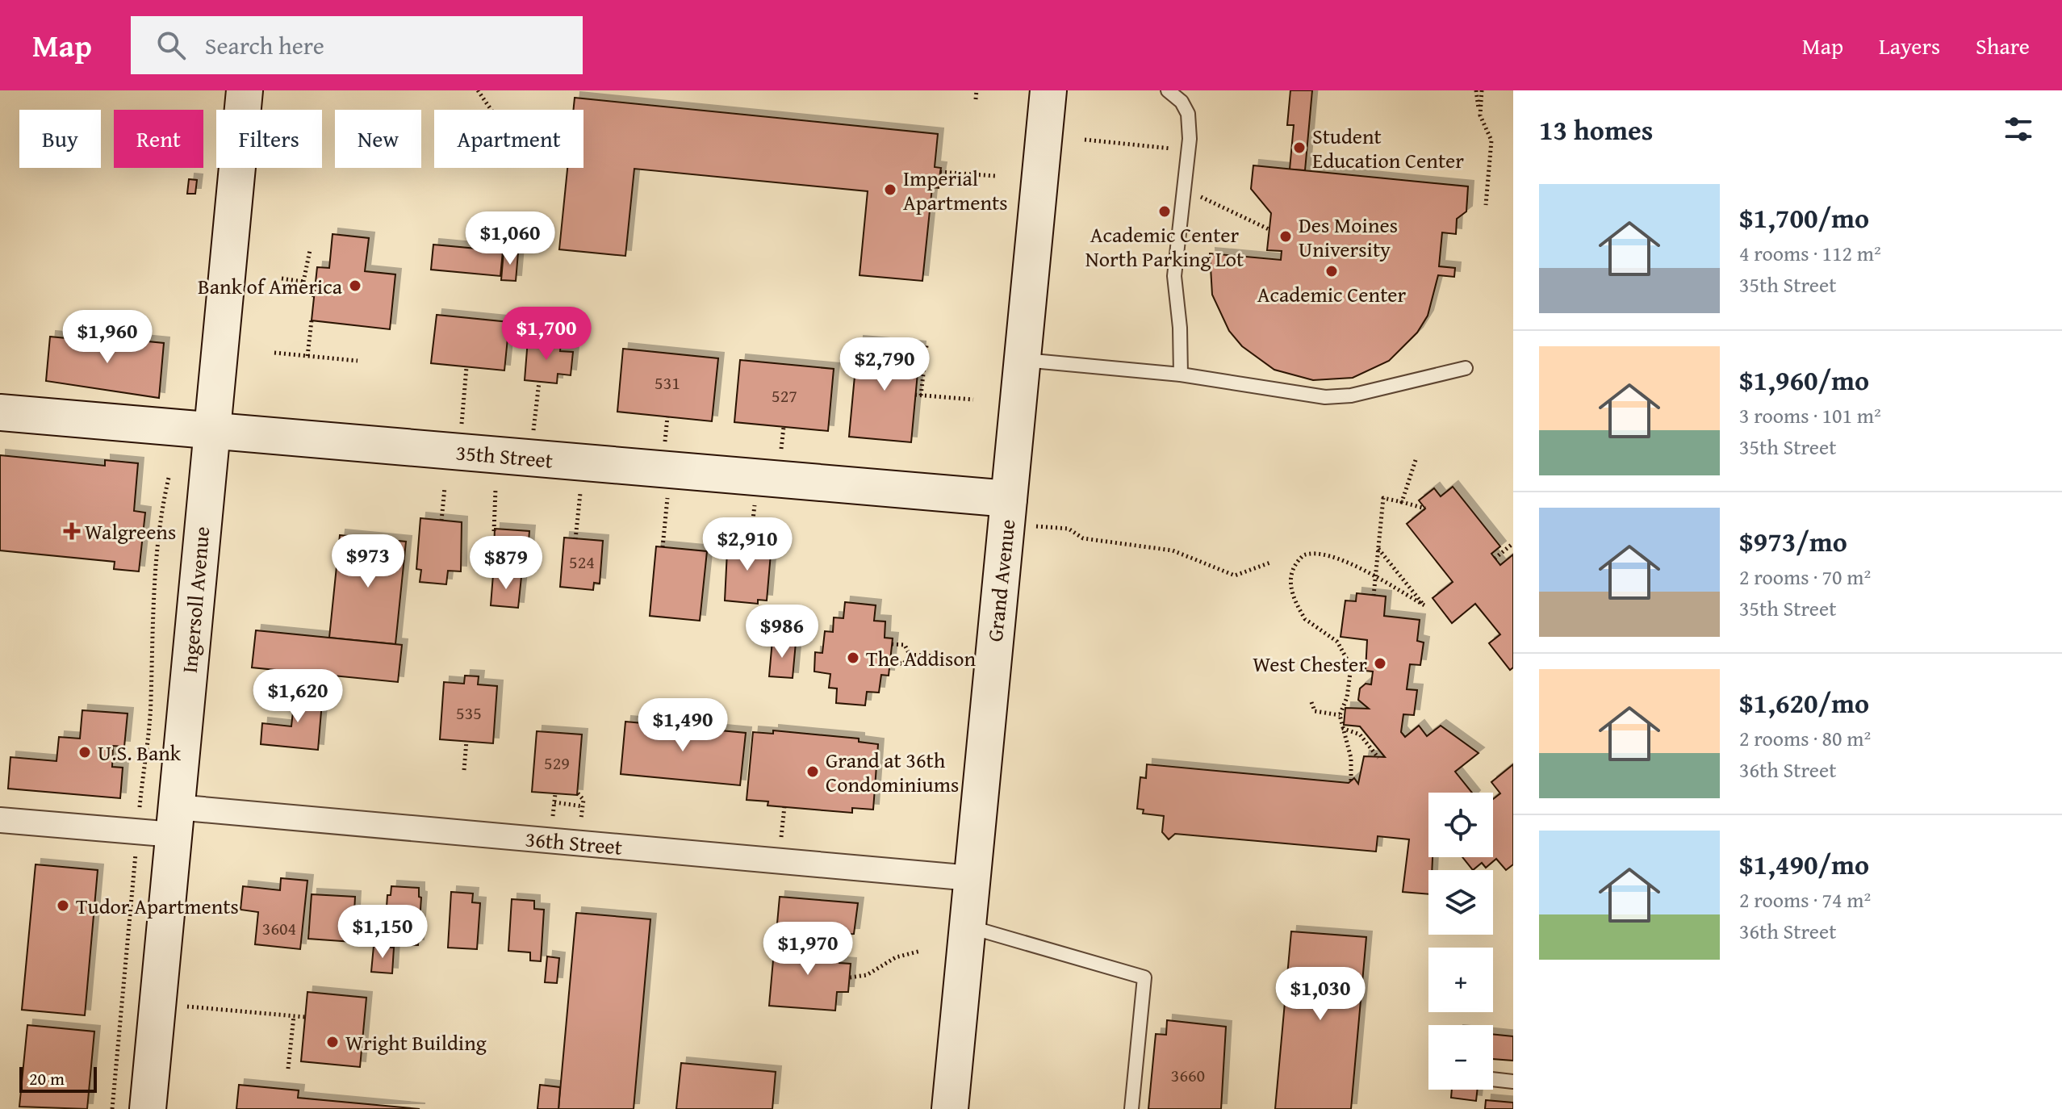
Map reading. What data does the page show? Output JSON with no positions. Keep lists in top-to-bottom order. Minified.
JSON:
{"streets":{"main road":["35th Street","Grand Avenue","Ingersoll Avenue"],"street":["36th Street"]},"crossings":[["35th Street","Grand Avenue"],["35th Street","Ingersoll Avenue"],["Grand Avenue","36th Street"],["Ingersoll Avenue","36th Street"]],"places":{"other":["Student Education Center","Imperial Apartments","Academic Center North Parking Lot","Des Moines University","Academic Center","Bank of America","The Addison","West Chester","U.S. Bank","Grand at 36th Condominiums","Tudor Apartments","Wright Building"],"health":["Walgreens"]},"house_numbers":["531","527","524","535","529","3604","3660"],"scale_bar":"20 m","page":{"header":"Map","search":"Search here","nav":["Map","Layers","Share"],"heading":"13 homes","chip":["Buy","Rent","Filters","New","Apartment"],"list":[{"name":"$1,700/mo","note":"4 rooms · 112 m² · 35th Street"},{"name":"$1,960/mo","note":"3 rooms · 101 m² · 35th Street"},{"name":"$973/mo","note":"2 rooms · 70 m² · 35th Street"},{"name":"$1,620/mo","note":"2 rooms · 80 m² · 36th Street"},{"name":"$1,490/mo","note":"2 rooms · 74 m² · 36th Street"}],"price":["$1,060","$1,700","$1,960","$2,790","$2,910","$973","$879","$986","$1,620","$1,490","$1,150","$1,970","$1,030"],"map_buttons":["+","−"],"scale":"20 m"}}
